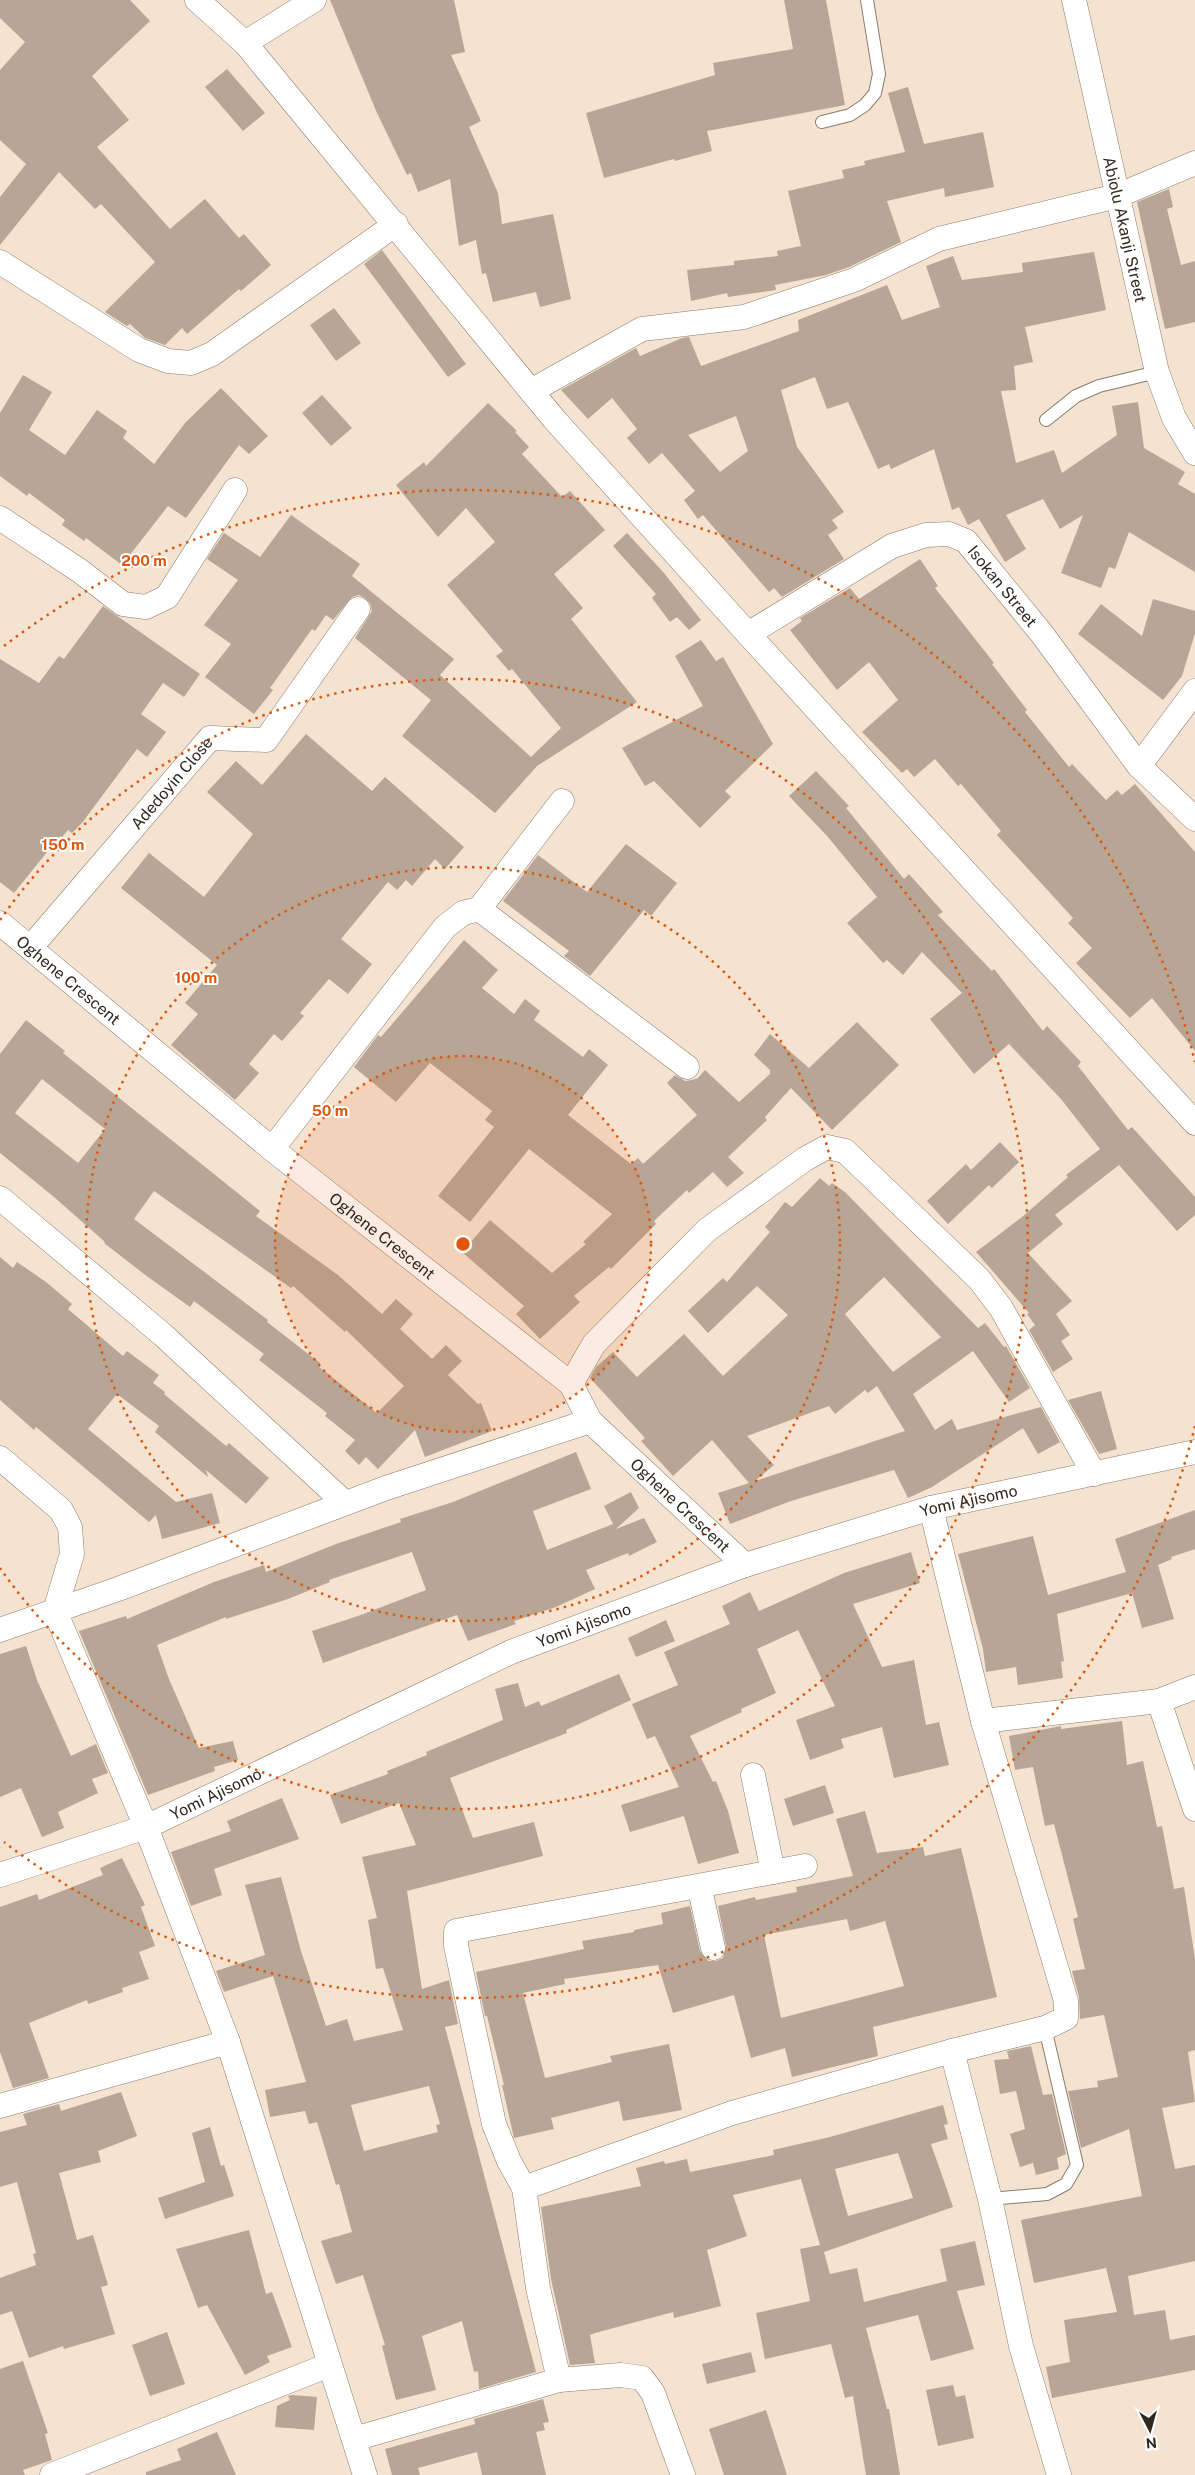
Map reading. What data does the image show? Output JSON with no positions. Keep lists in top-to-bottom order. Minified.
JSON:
{"streets":{"street":["Abiolu Akanji Street","Isokan Street","Adedoyin Close","Oghene Crescent","Yomi Ajisomo"]},"crossings":[["Adedoyin Close","Oghene Crescent"],["Oghene Crescent","Yomi Ajisomo"]],"north":"bottom","rings":["200 m","150 m","100 m","50 m"]}
